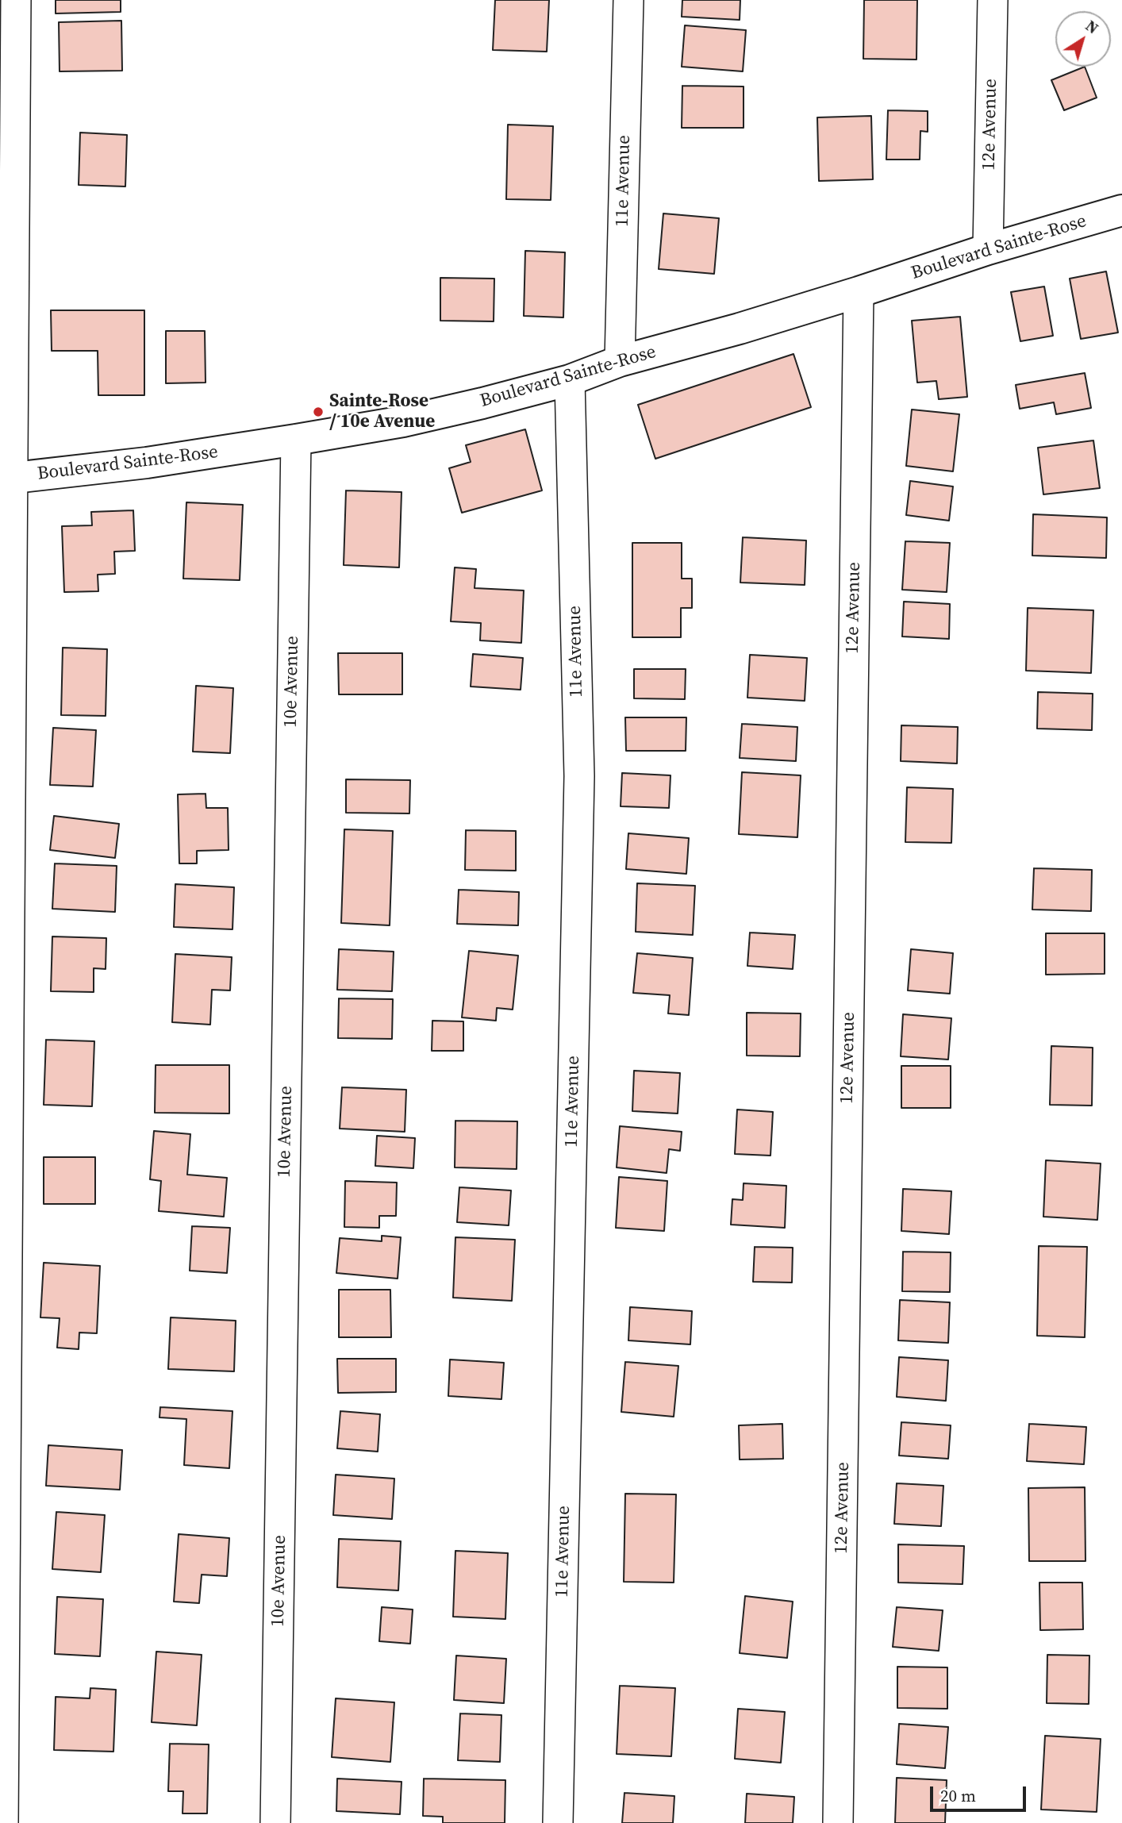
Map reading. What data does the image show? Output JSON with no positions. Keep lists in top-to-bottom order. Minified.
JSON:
{"streets":{"street":["12e Avenue","11e Avenue","Boulevard Sainte-Rose","10e Avenue"]},"crossings":[["12e Avenue","Boulevard Sainte-Rose"],["11e Avenue","Boulevard Sainte-Rose"],["Boulevard Sainte-Rose","10e Avenue"]],"places":["Sainte-Rose / 10e Avenue"],"scale_bar":"20 m","north":"top right"}
